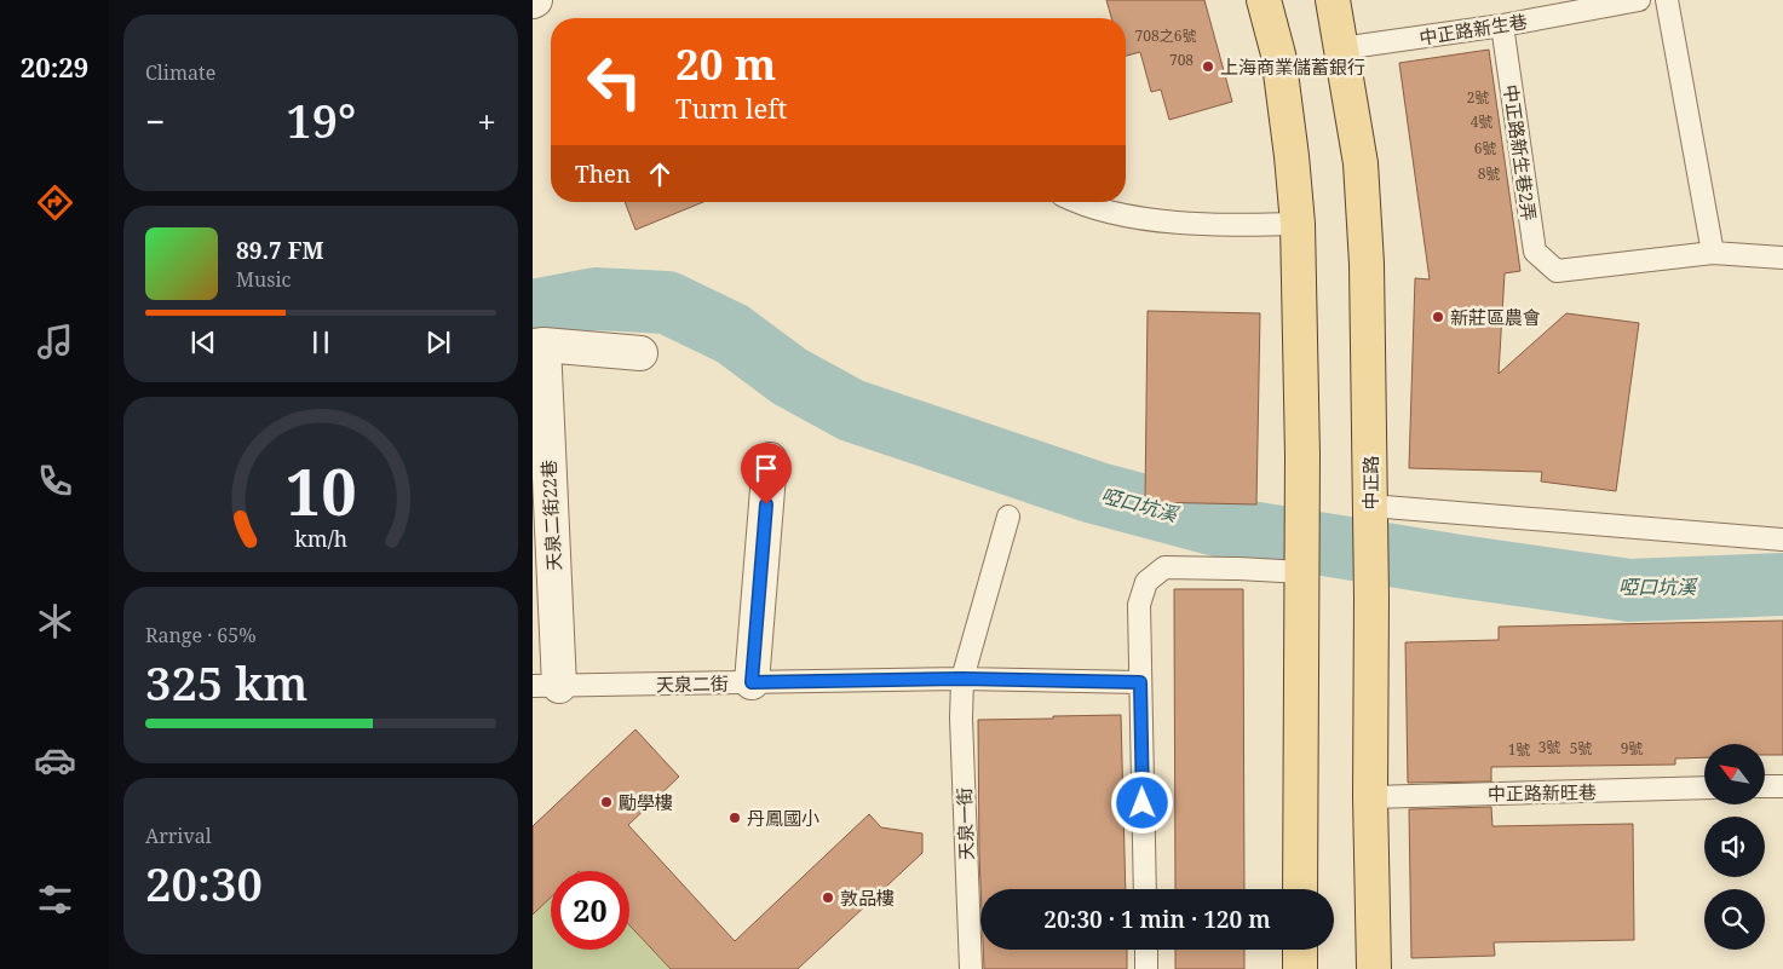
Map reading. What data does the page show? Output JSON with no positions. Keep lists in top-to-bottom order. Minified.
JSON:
{"streets":{"main road":["中正路"],"street":["天泉二街22巷"],"lane":["中正路新生巷","中正路新生巷2弄","天泉二街","中正路新旺巷","天泉一街"]},"crossings":[["中正路新生巷","中正路新生巷2弄"],["中正路新生巷","中正路"],["中正路","中正路新旺巷"],["天泉二街22巷","天泉二街"],["天泉二街","天泉一街"]],"water":["啞口坑溪"],"places":["上海商業儲蓄銀行","新莊區農會","勵學樓","丹鳳國小","敦品樓"],"house_numbers":["708之6號","708","2號","4號","6號","8號","3號","5號","9號","1號"],"north":"top left","page":{"tabs":"20:29","tile":["Climate",["Range · 65%","325 km"],["Arrival","20:30"]],"turn":["20 m","Turn left"],"heat":["−","19°","+"],"then":"Then","song":["89.7 FM","Music"],"limit":"20","trip":"20:30 · 1 min · 120 m","gauge":["10","km/h"]}}
